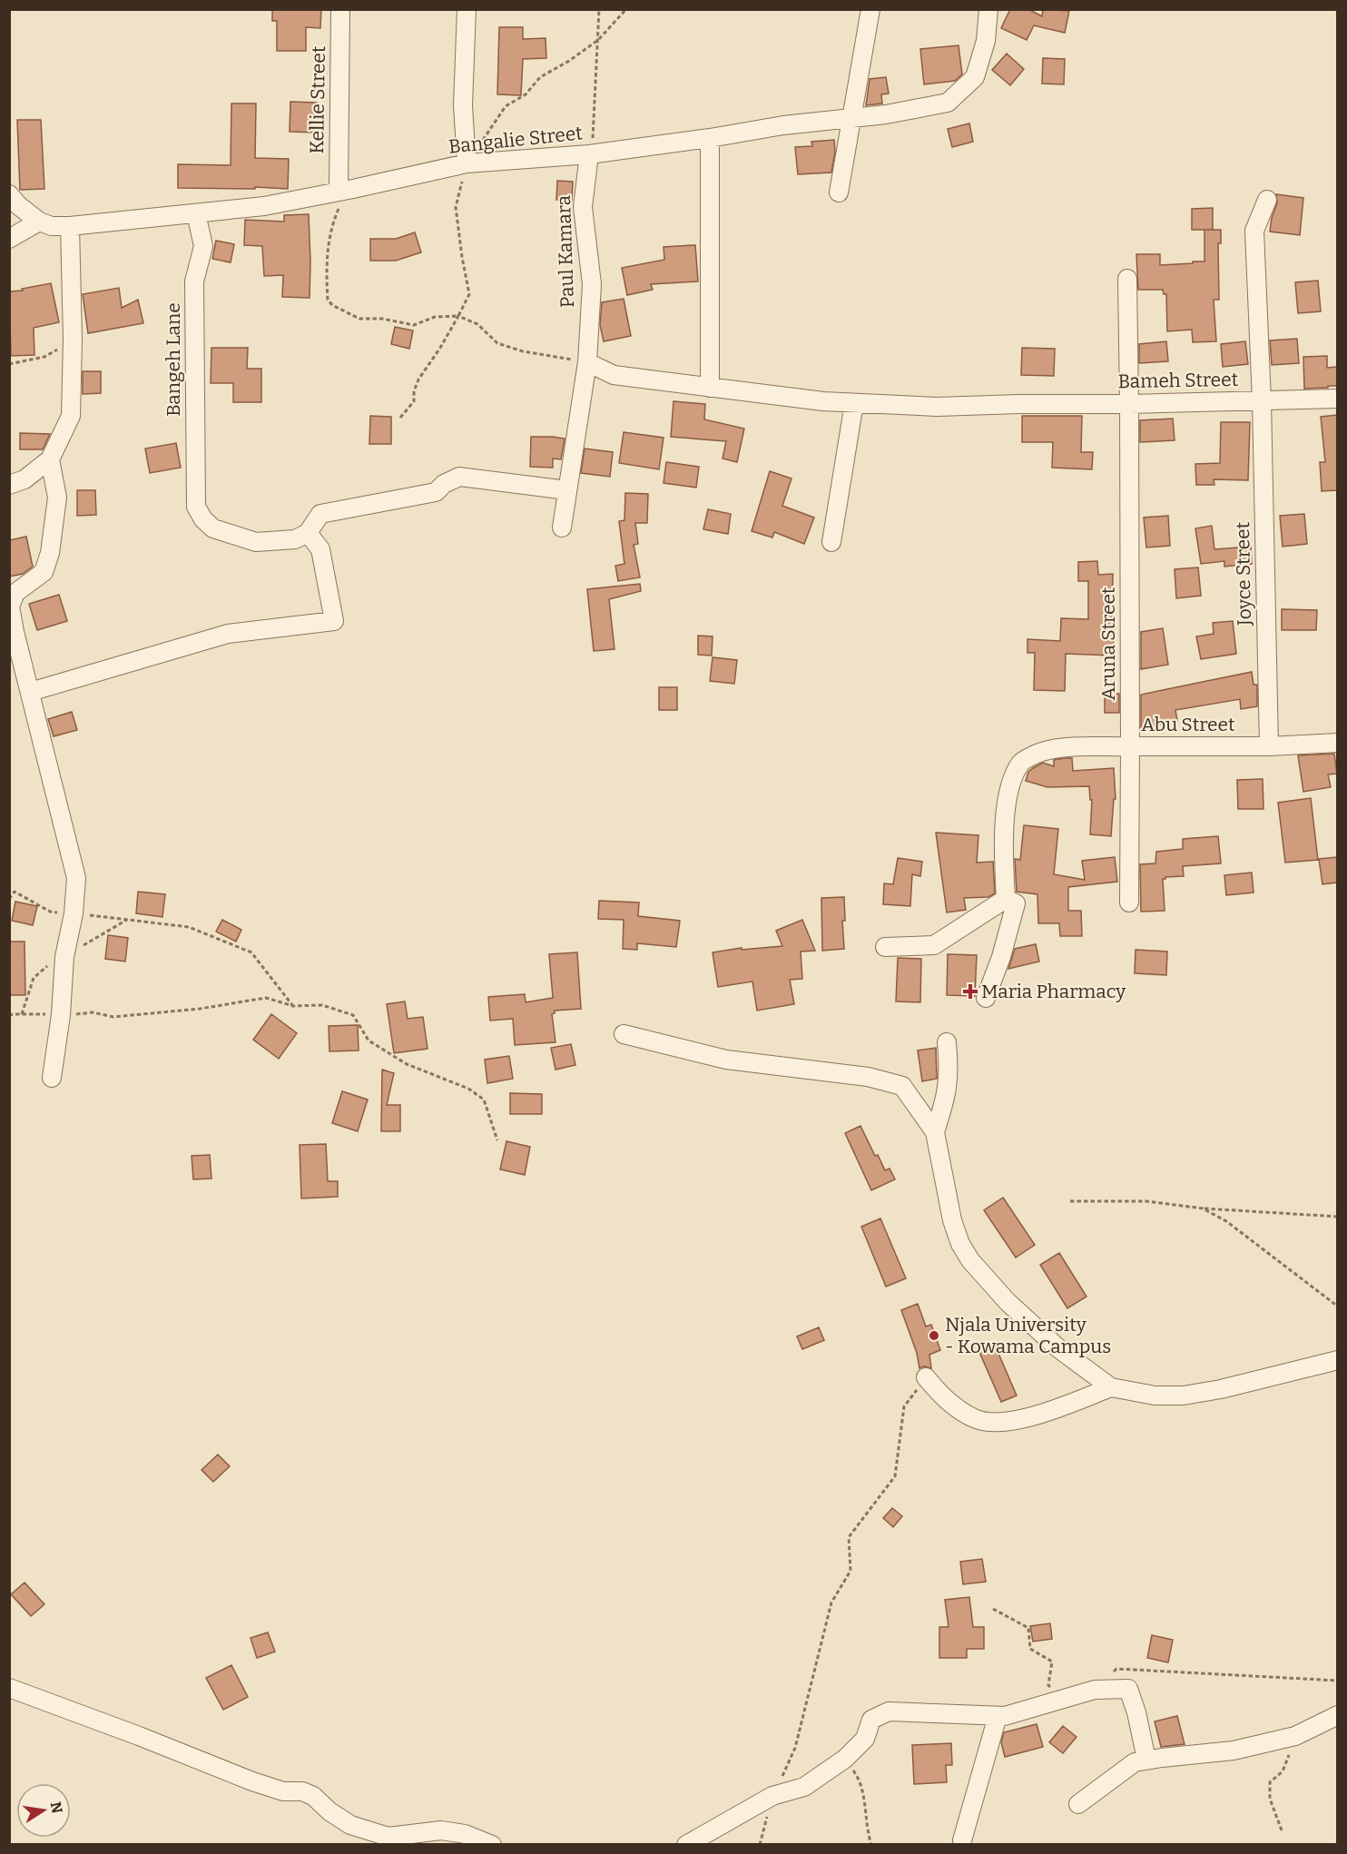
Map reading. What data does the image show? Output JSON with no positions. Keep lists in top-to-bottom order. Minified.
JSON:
{"streets":{"street":["Kellie Street","Bangalie Street","Paul Kamara","Bangeh Lane","Bameh Street","Joyce Street","Aruna Street","Abu Street"]},"crossings":[["Kellie Street","Bangalie Street"],["Bangalie Street","Paul Kamara"],["Bangalie Street","Bangeh Lane"],["Paul Kamara","Bameh Street"],["Bameh Street","Joyce Street"],["Bameh Street","Aruna Street"],["Joyce Street","Abu Street"],["Aruna Street","Abu Street"]],"places":{"health":["Maria Pharmacy"],"other":["Njala University - Kowama Campus"]},"north":"right"}
